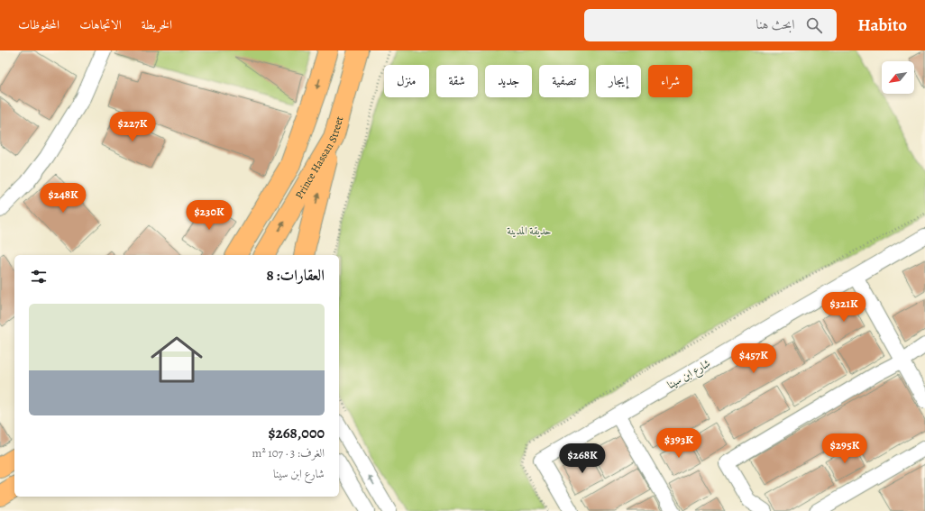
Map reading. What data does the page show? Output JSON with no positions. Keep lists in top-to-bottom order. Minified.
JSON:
{"streets":{"main road":["Prince Hassan Street"],"street":["شارع ابن سينا"]},"parks":["حديقة المدينة"],"north":"bottom left","page":{"header":"Habito","search":"ابحث هنا","nav":["الخريطة","الاتجاهات","المحفوظات"],"chip":["شراء","إيجار","تصفية","جديد","شقة","منزل"],"price":["$227K","$248K","$230K","$321K","$457K","$393K","$295K","$268K"],"heading":"العقارات: 8","list":[{"name":"$268,000","note":"الغرف: 3 · 107 m² · شارع ابن سينا"}]}}
